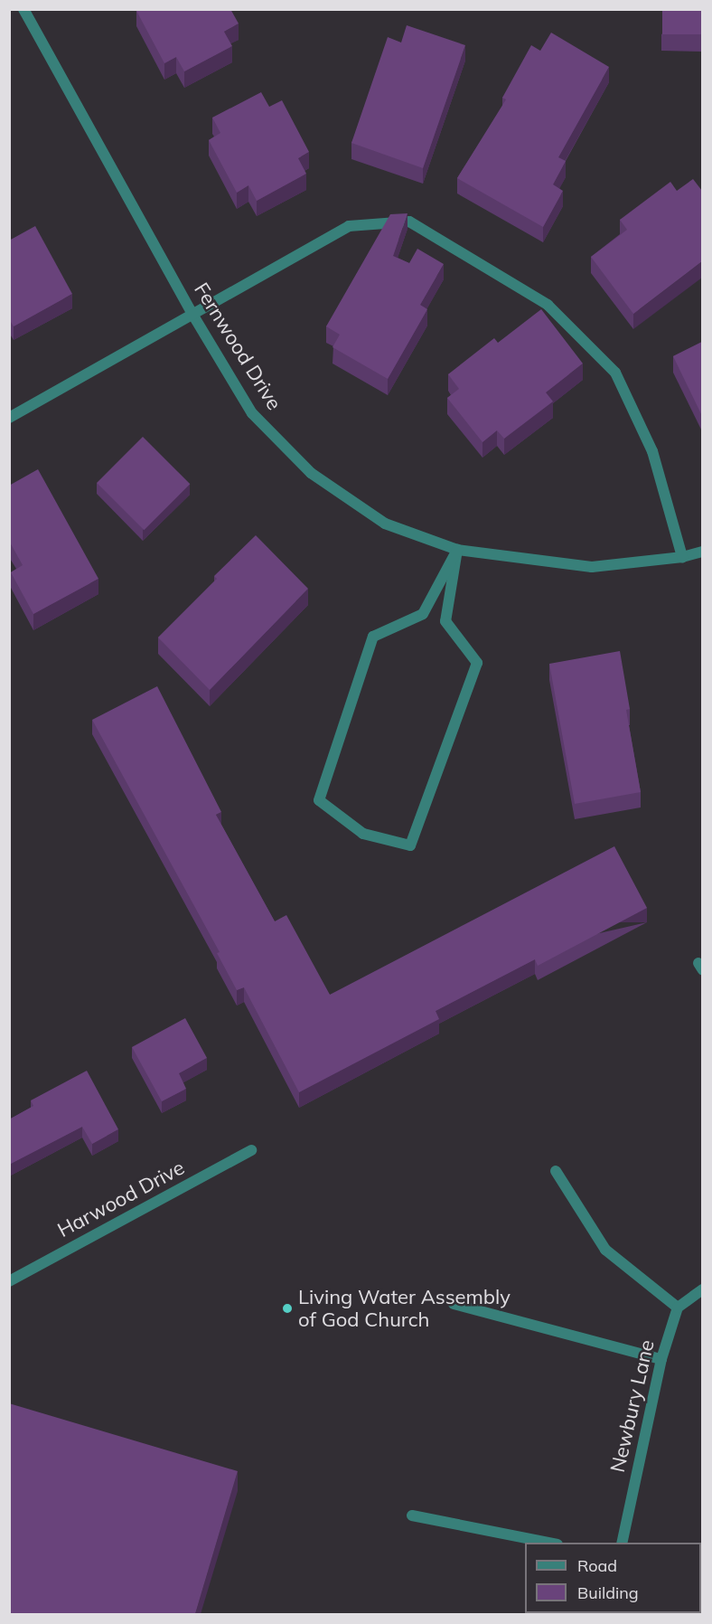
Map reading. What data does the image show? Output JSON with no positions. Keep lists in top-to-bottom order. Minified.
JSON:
{"streets":{"street":["Fernwood Drive","Harwood Drive","Newbury Lane"]},"places":["Living Water Assembly of God Church"],"legend":["Road","Building"]}
